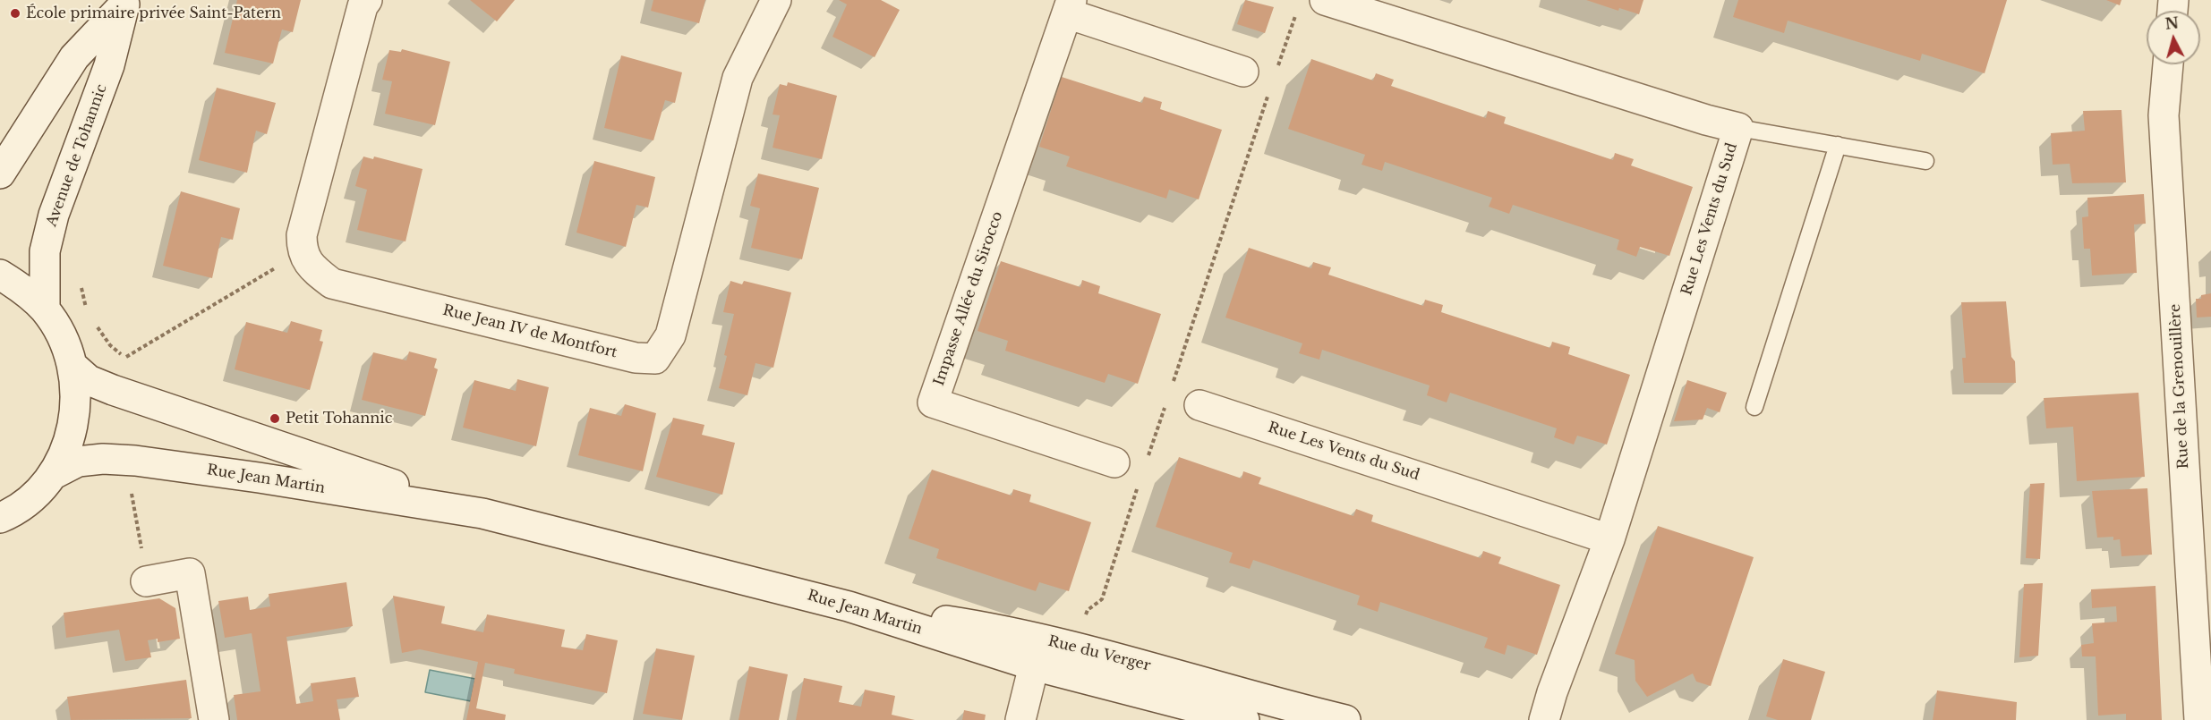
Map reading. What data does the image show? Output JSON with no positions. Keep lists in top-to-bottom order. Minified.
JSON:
{"streets":{"street":["Avenue de Tohannic","Rue Les Vents du Sud","Impasse Allée du Sirocco","Rue Jean IV de Montfort","Rue de la Grenouillère","Rue Jean Martin","Rue du Verger"]},"crossings":[["Rue Jean Martin","Rue du Verger"]],"places":["École primaire privée Saint-Patern","Petit Tohannic"],"north":"top"}
